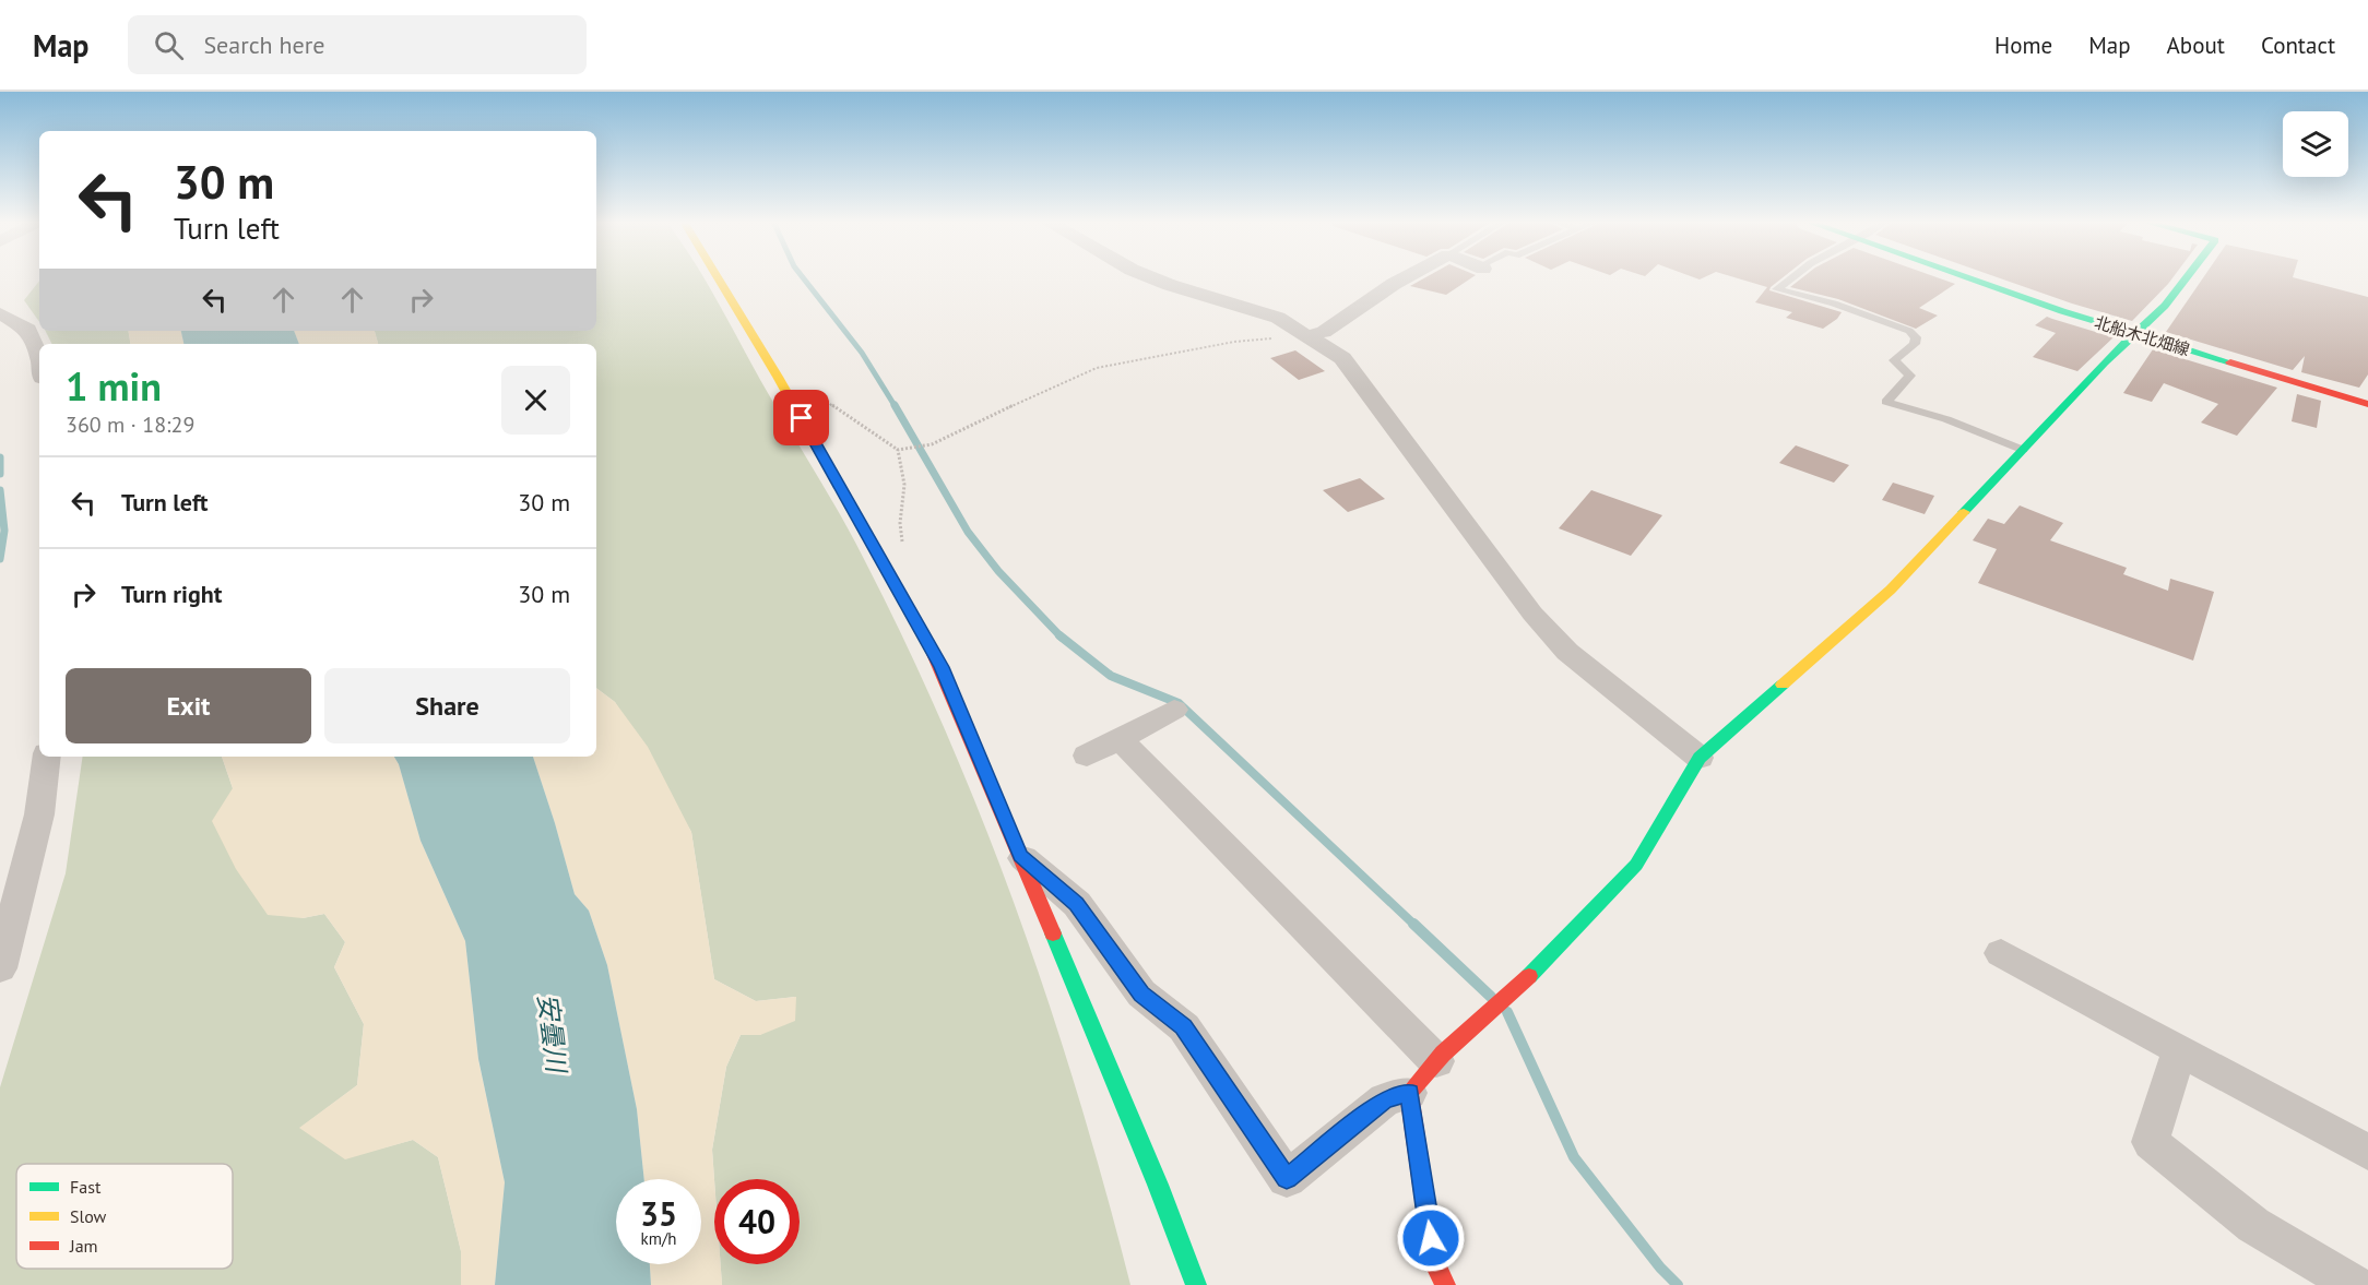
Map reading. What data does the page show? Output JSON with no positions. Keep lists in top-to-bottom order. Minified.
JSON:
{"streets":{"street":["北船木北畑線"]},"water":["安曇川"],"legend":["Fast","Slow","Jam"],"page":{"header":"Map","search":"Search here","nav":["Home","Map","About","Contact"],"turn":["30 m","Turn left"],"heading":["1 min","360 m · 18:29"],"list":[{"name":"Turn left","value":"30 m"},{"name":"Turn right","value":"30 m"}],"buttons":["Exit","Share"],"speed":"35 km/h","limit":"40"}}
